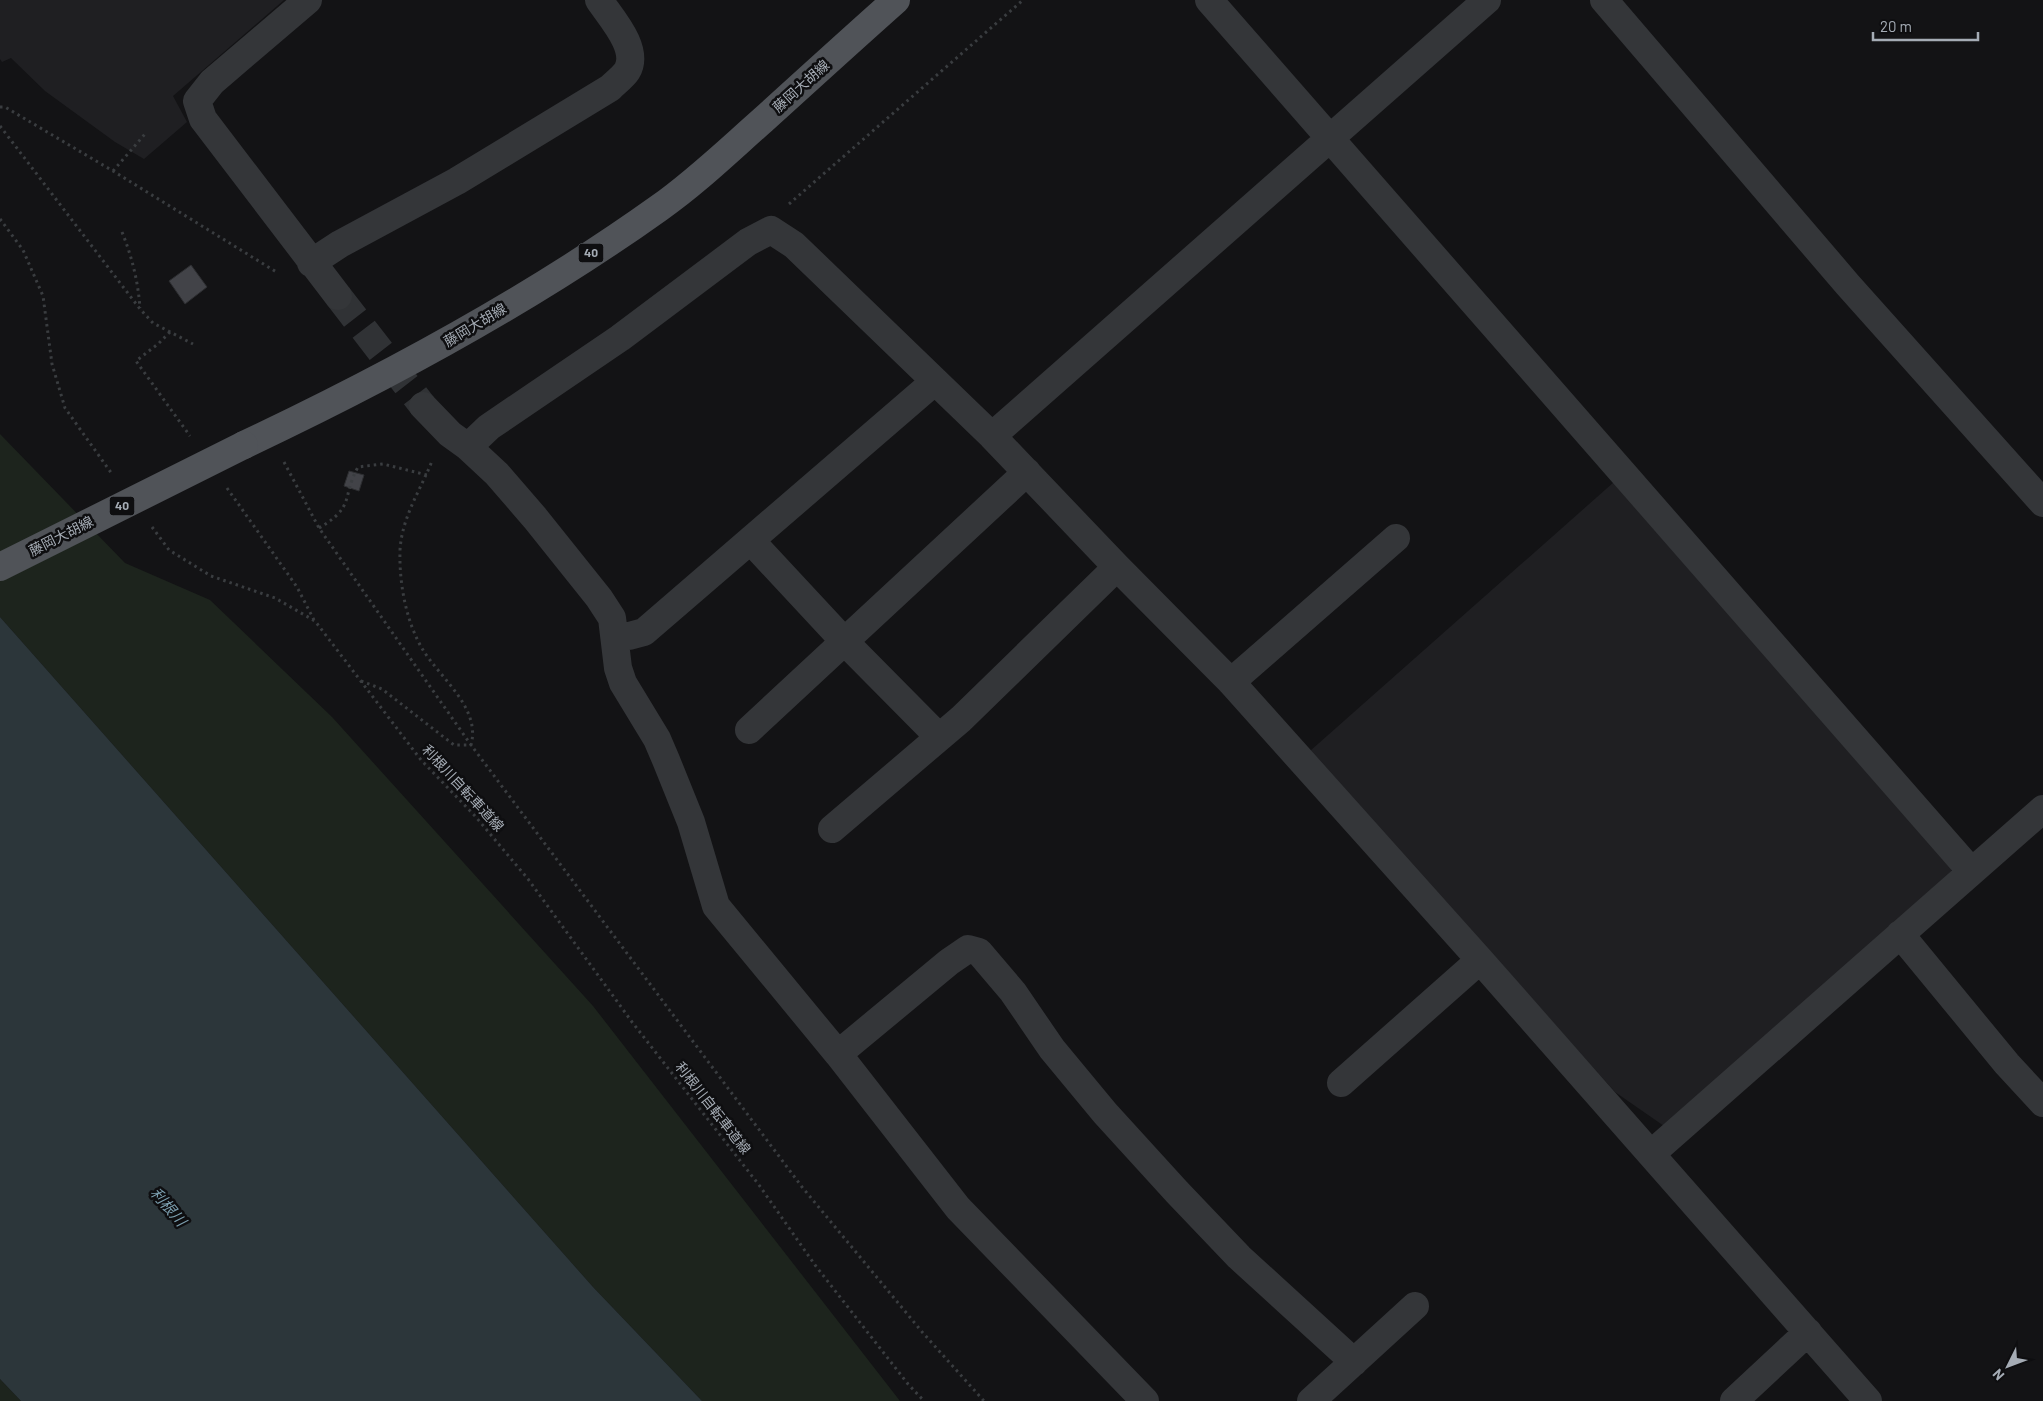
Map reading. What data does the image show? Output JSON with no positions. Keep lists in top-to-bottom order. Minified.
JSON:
{"streets":{"main road":["藤岡大胡線","40"],"path":["利根川自転車道線"]},"water":["利根川"],"scale_bar":"20 m","north":"bottom left"}
